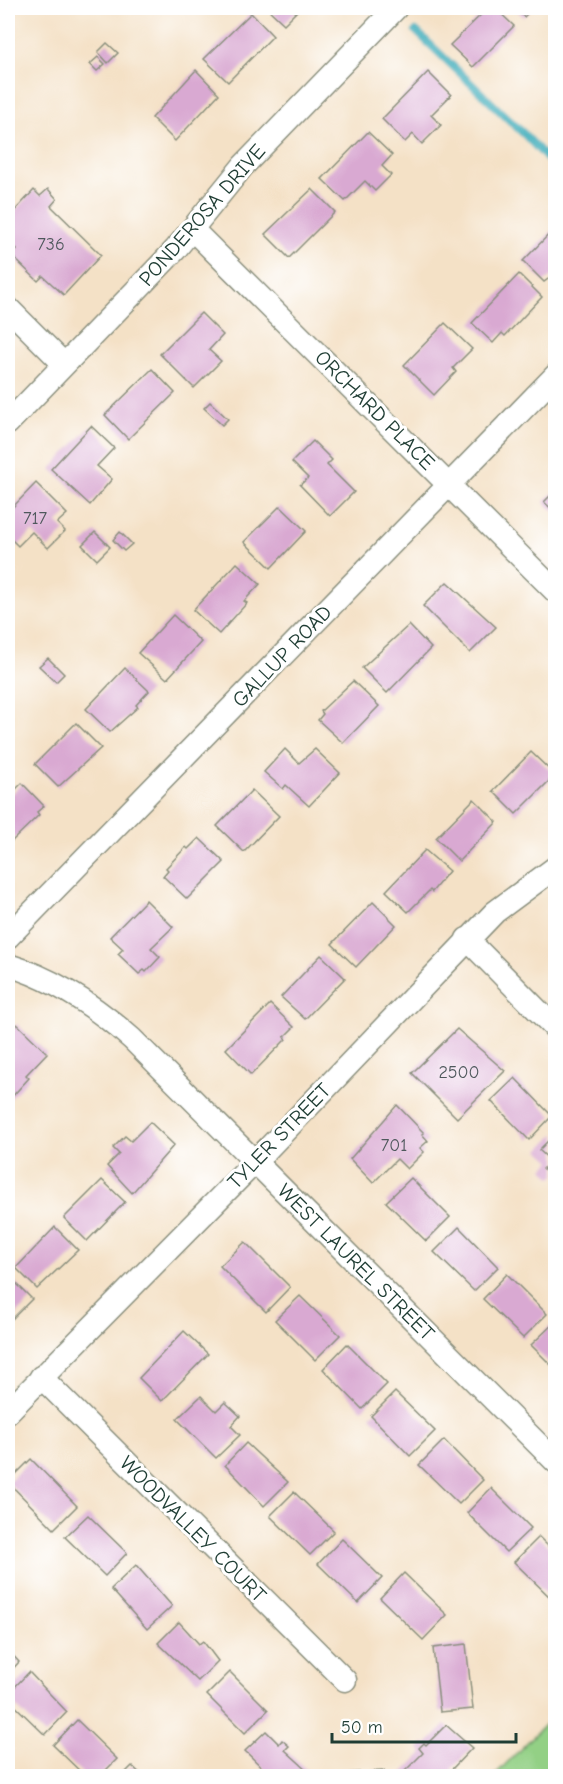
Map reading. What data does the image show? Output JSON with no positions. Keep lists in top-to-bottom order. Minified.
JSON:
{"streets":{"street":["PONDEROSA DRIVE","ORCHARD PLACE","GALLUP ROAD","TYLER STREET","WEST LAUREL STREET","WOODVALLEY COURT"]},"crossings":[["PONDEROSA DRIVE","ORCHARD PLACE"],["ORCHARD PLACE","GALLUP ROAD"],["TYLER STREET","WEST LAUREL STREET"],["TYLER STREET","WOODVALLEY COURT"]],"house_numbers":["736","717","2500","701"],"scale_bar":"50 m"}
